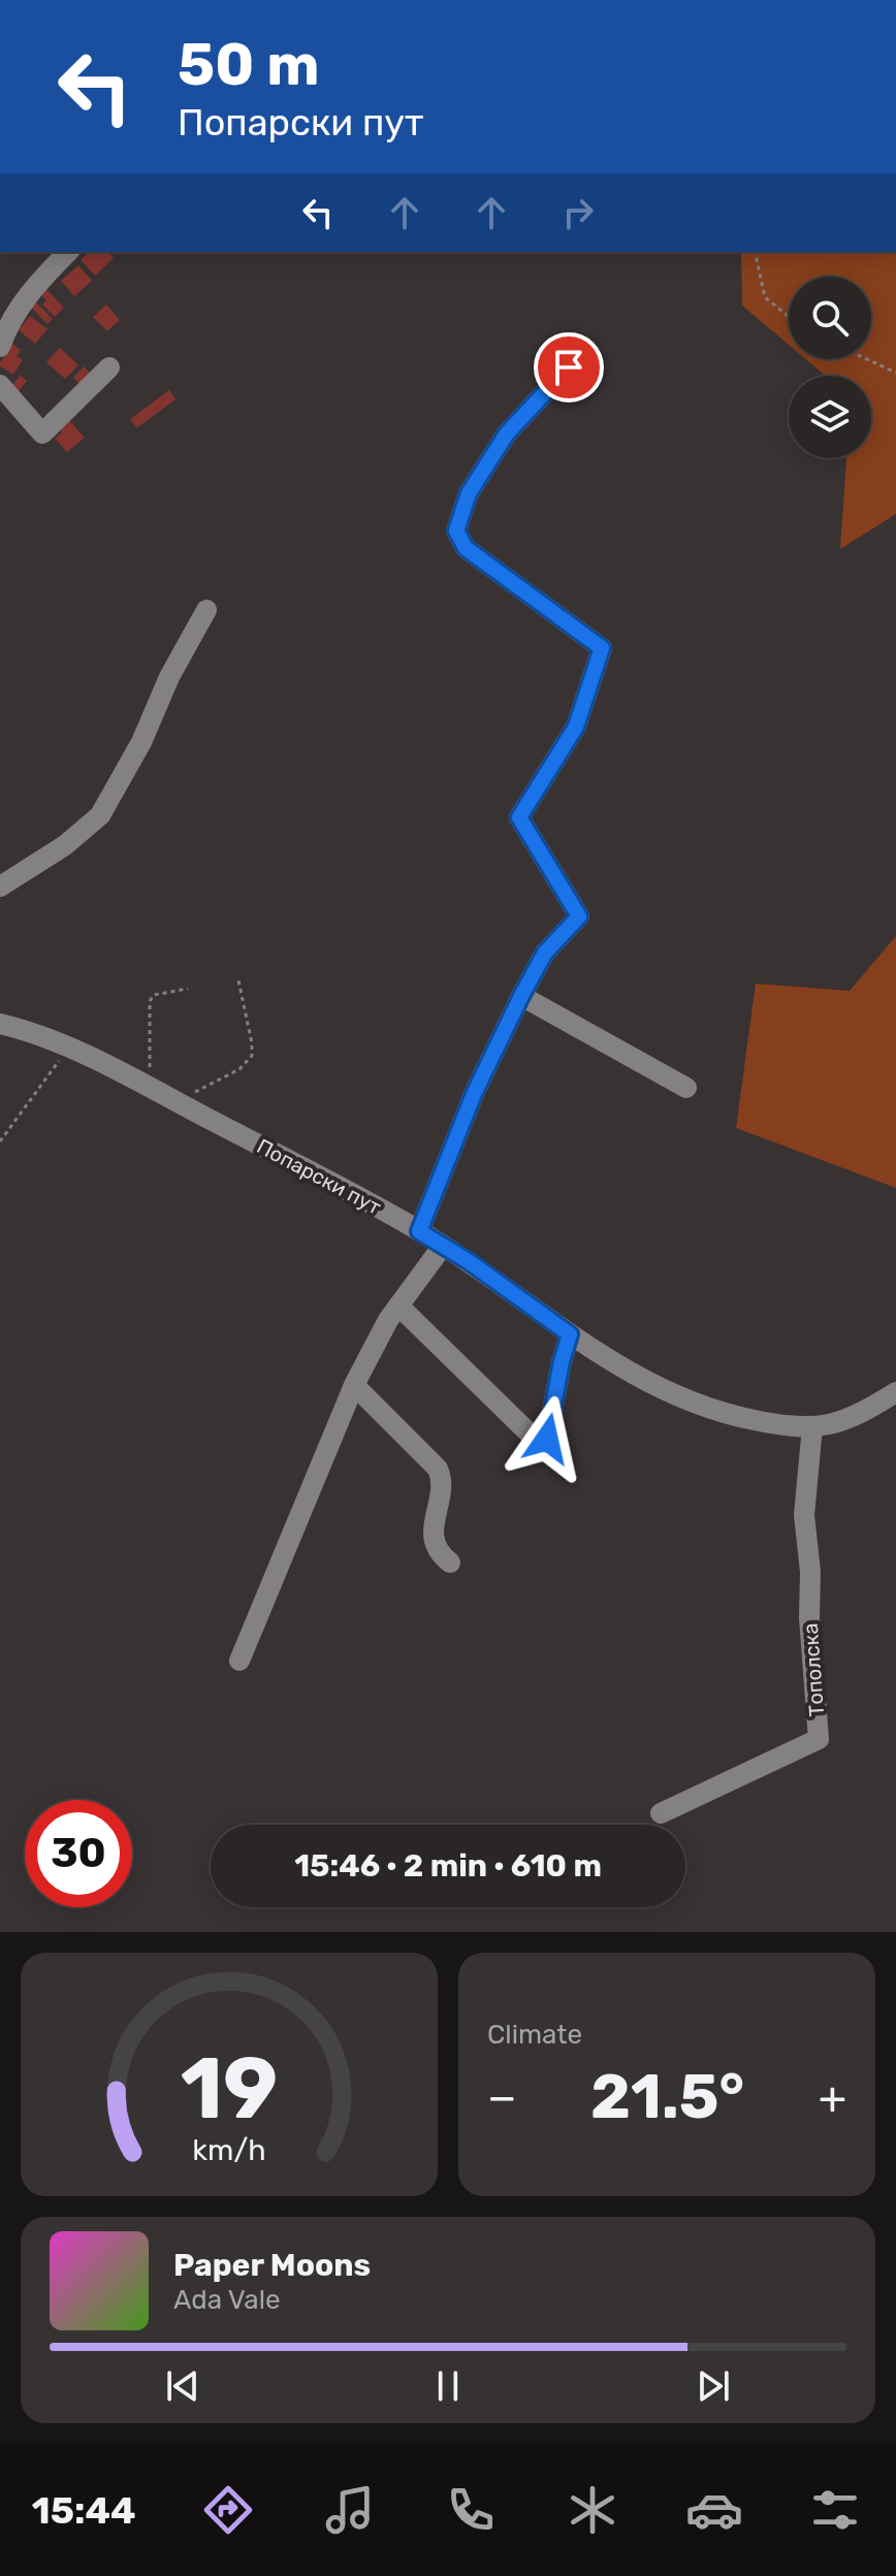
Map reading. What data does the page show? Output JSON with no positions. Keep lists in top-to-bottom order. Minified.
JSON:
{"streets":{"street":["Попарски пут","Тополска"]},"crossings":[["Попарски пут","Тополска"]],"page":{"turn":["50 m","Попарски пут"],"limit":"30","trip":"15:46 · 2 min · 610 m","tile":"Climate","heat":["−","21.5°","+"],"song":["Paper Moons","Ada Vale"],"tabs":"15:44","gauge":["19","km/h"]}}
